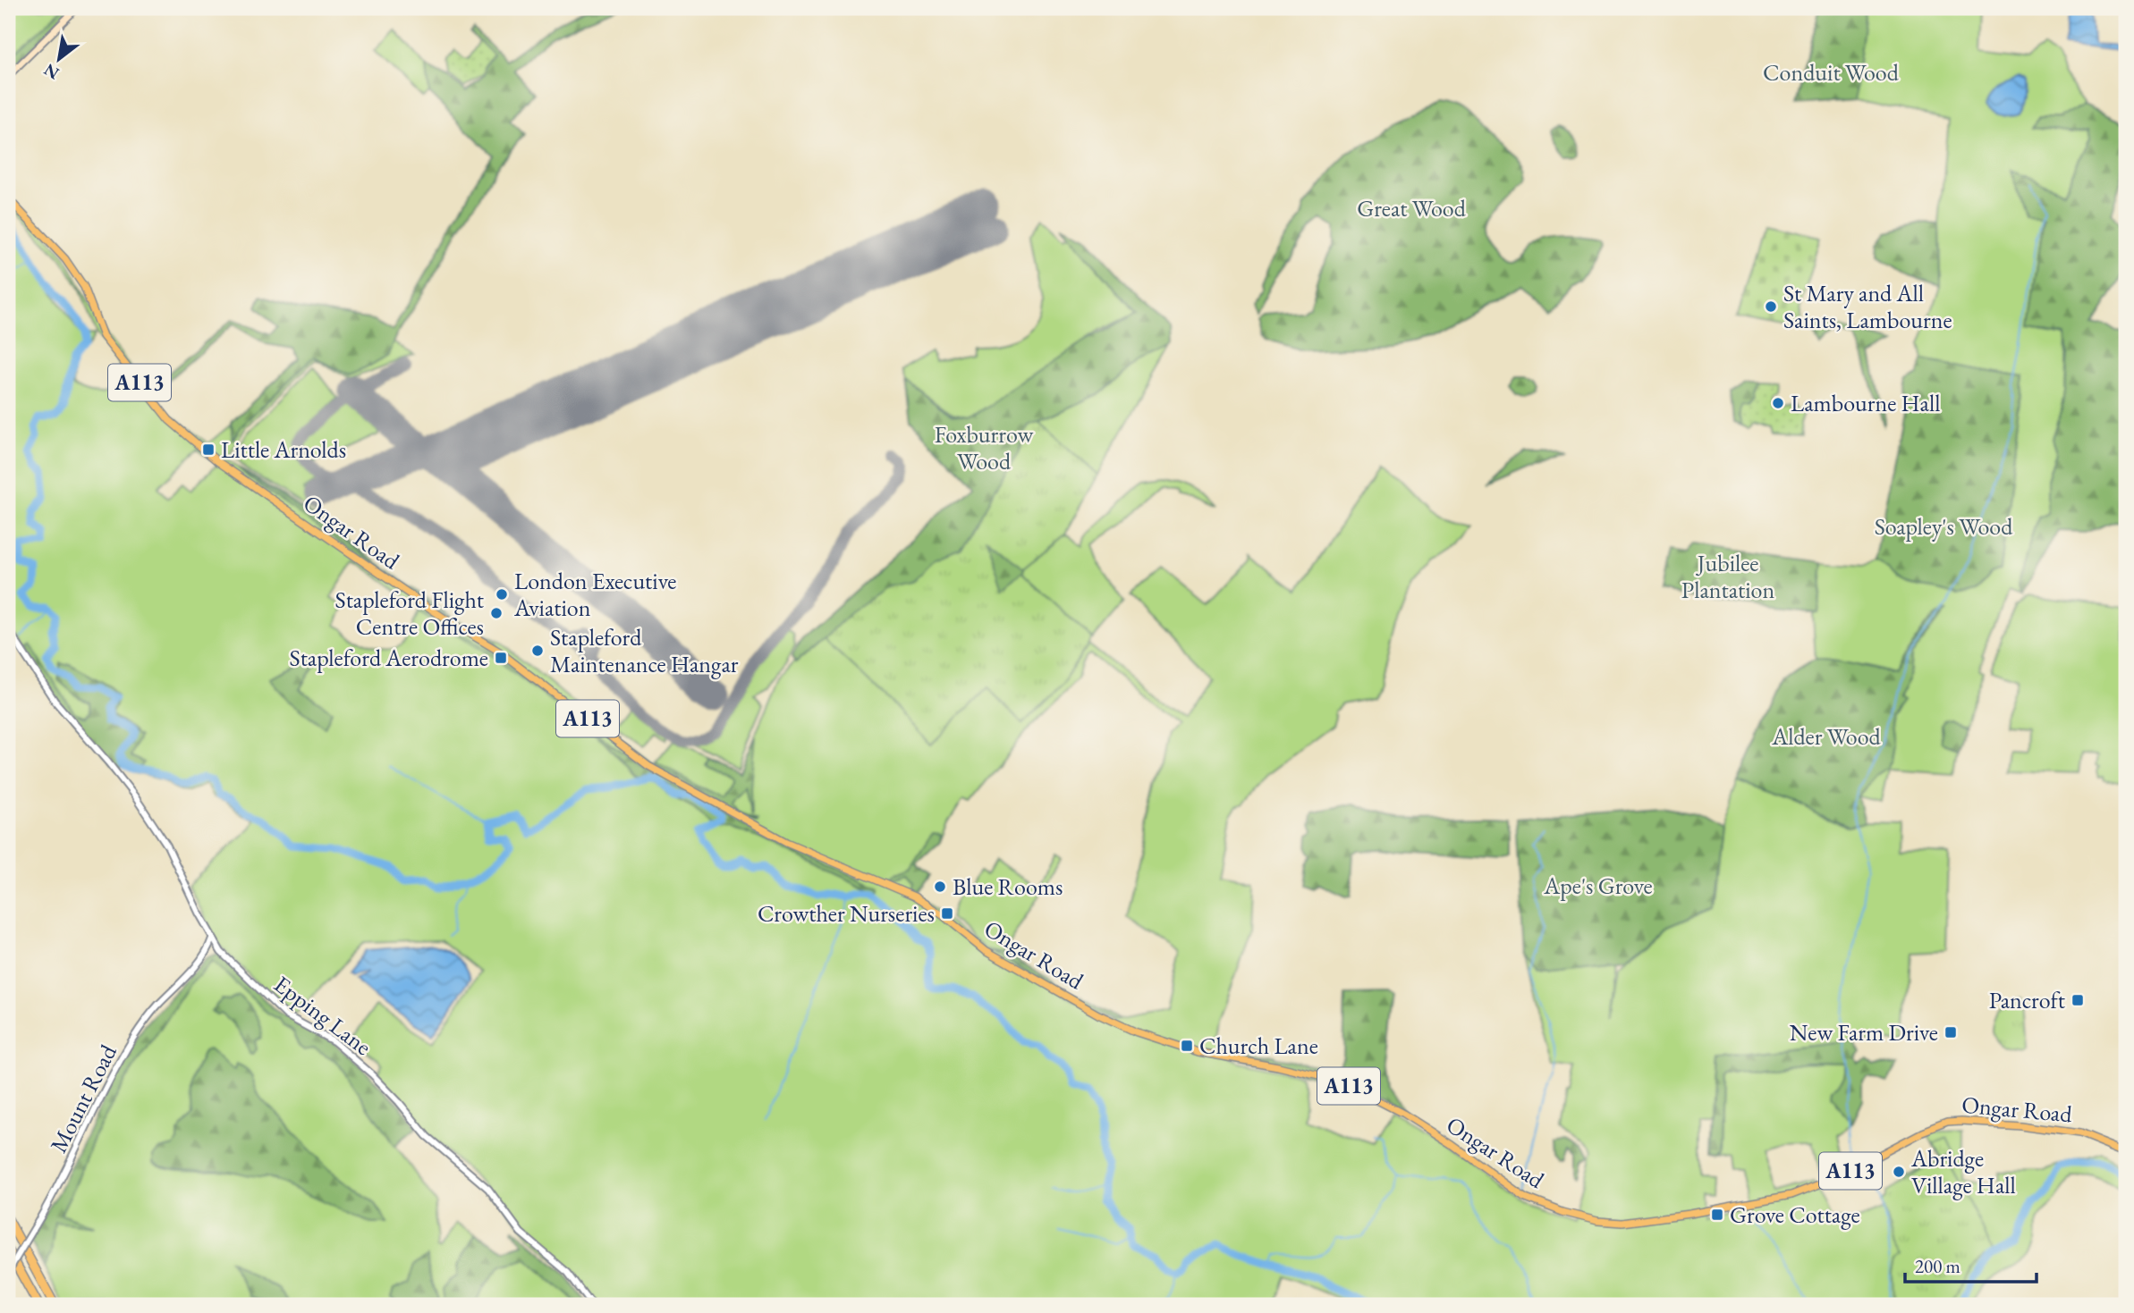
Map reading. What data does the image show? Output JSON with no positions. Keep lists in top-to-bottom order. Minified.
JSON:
{"streets":{"main road":["A113","Ongar Road"],"street":["Epping Lane","Mount Road"]},"crossings":[["Epping Lane","Mount Road"]],"parks":["Conduit Wood","Great Wood","Foxburrow Wood","Soapley's Wood","Jubilee Plantation","Alder Wood","Ape's Grove"],"places":{"other":["St Mary and All Saints, Lambourne","Lambourne Hall","London Executive Aviation","Stapleford Flight Centre Offices","Stapleford Maintenance Hangar","Blue Rooms","Abridge Village Hall"],"transit":["Little Arnolds","Stapleford Aerodrome","Crowther Nurseries","Pancroft","New Farm Drive","Church Lane","Grove Cottage"]},"scale_bar":"200 m","north":"bottom left"}
